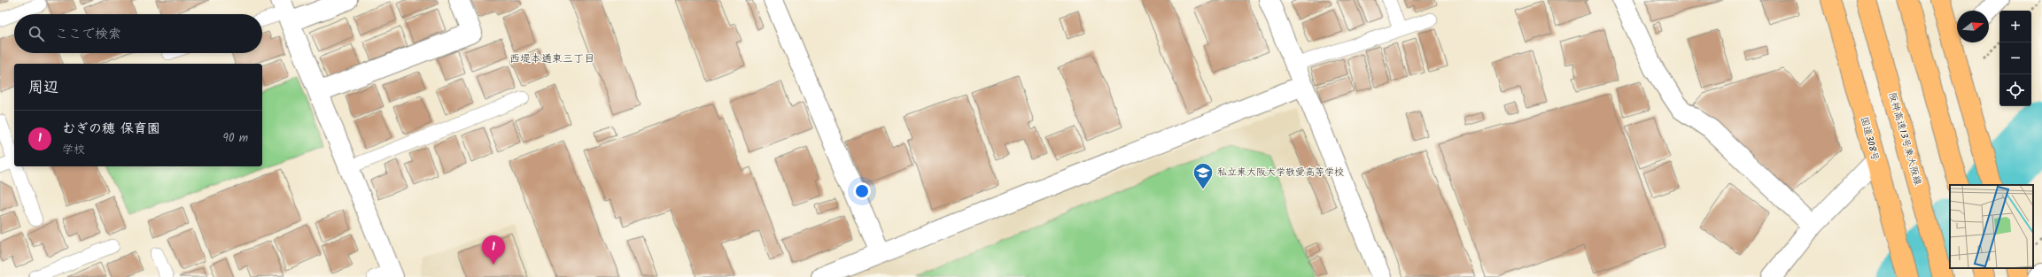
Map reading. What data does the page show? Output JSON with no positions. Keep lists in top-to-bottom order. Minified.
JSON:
{"streets":{"highway":["国道308号","阪神高速13号東大阪線"]},"districts":["西堤本通東三丁目"],"places":{"school or university":["私立東大阪大学敬愛高等学校"]},"north":"right","page":{"map_buttons":["+","−"],"search":"ここで検索","heading":"周辺","list":[{"mark":"1","name":"むぎの穂 保育園","note":"学校","value":"90 m"}],"pins":"1"}}
